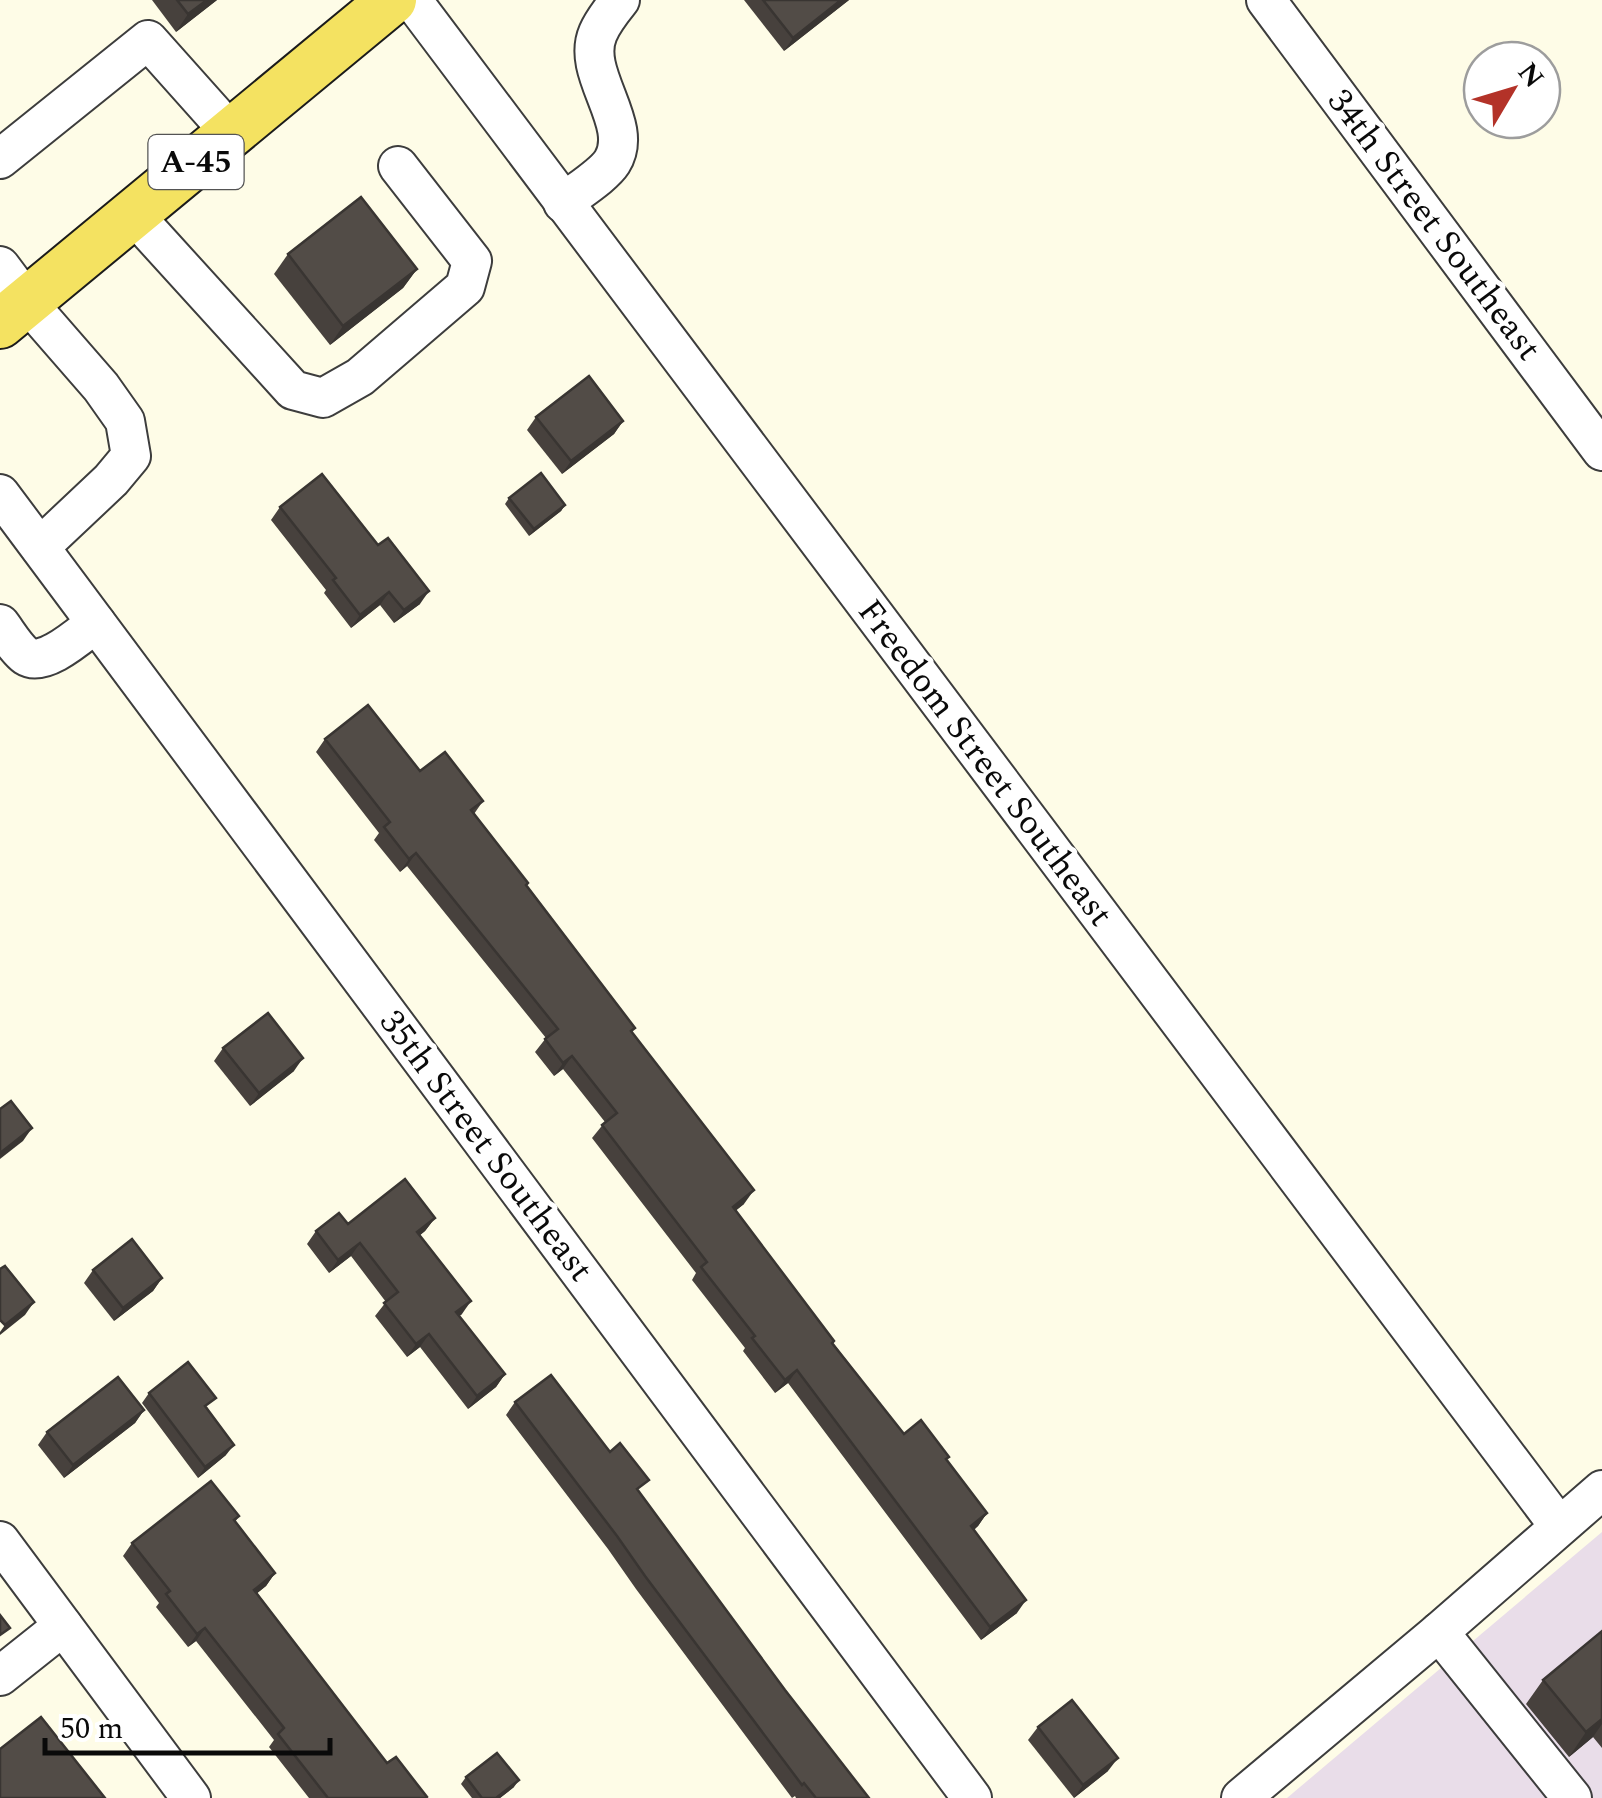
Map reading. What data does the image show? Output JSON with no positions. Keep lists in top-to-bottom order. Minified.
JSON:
{"streets":{"main road":["A-45"],"street":["34th Street Southeast","Freedom Street Southeast","35th Street Southeast"]},"crossings":[["A-45","Freedom Street Southeast"]],"scale_bar":"50 m","north":"top right"}
